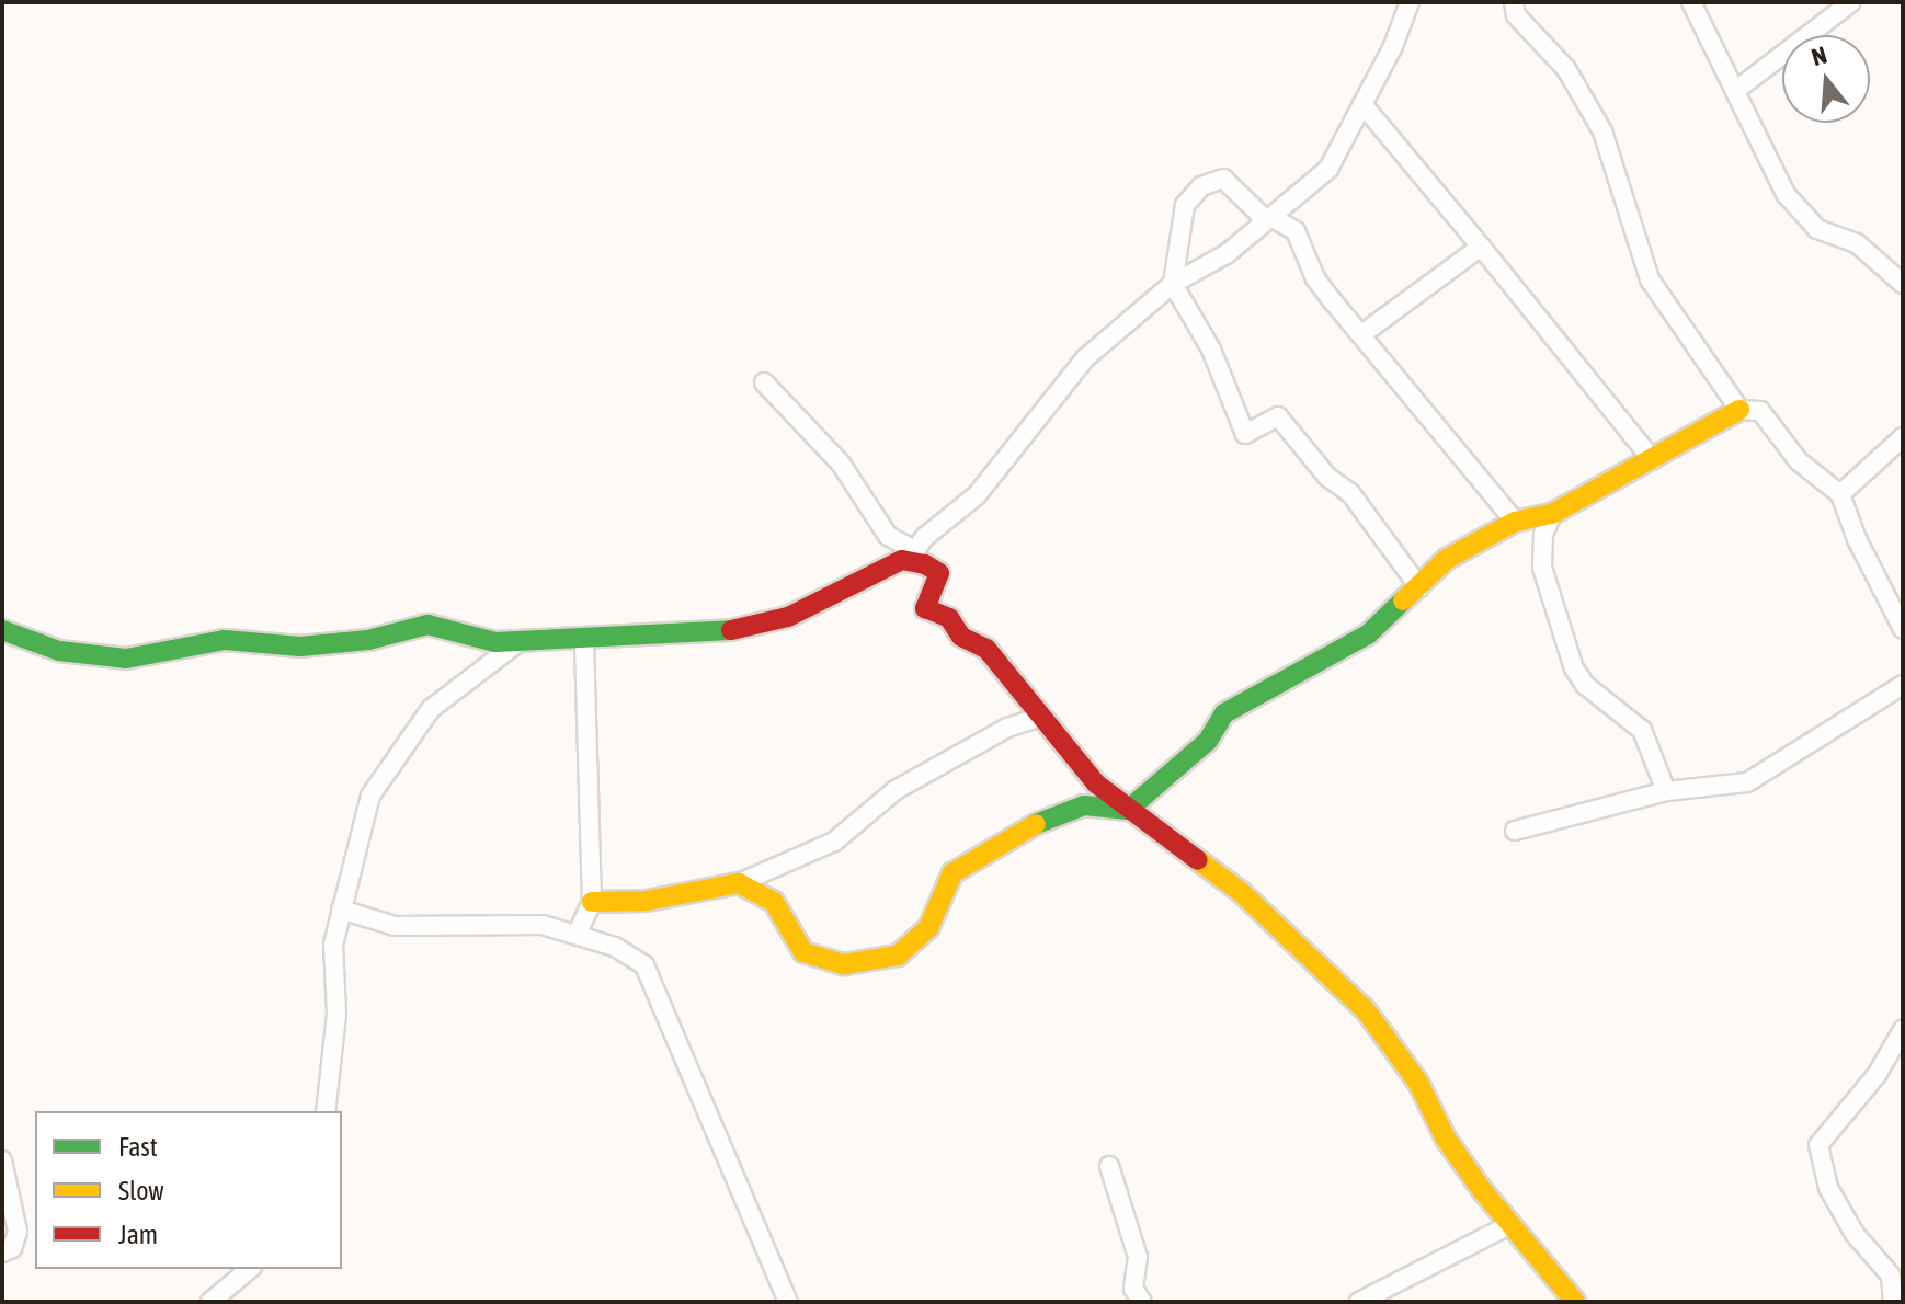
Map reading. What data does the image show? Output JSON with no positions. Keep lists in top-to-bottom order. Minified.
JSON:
{"legend":["Fast","Slow","Jam"],"north":"top"}
